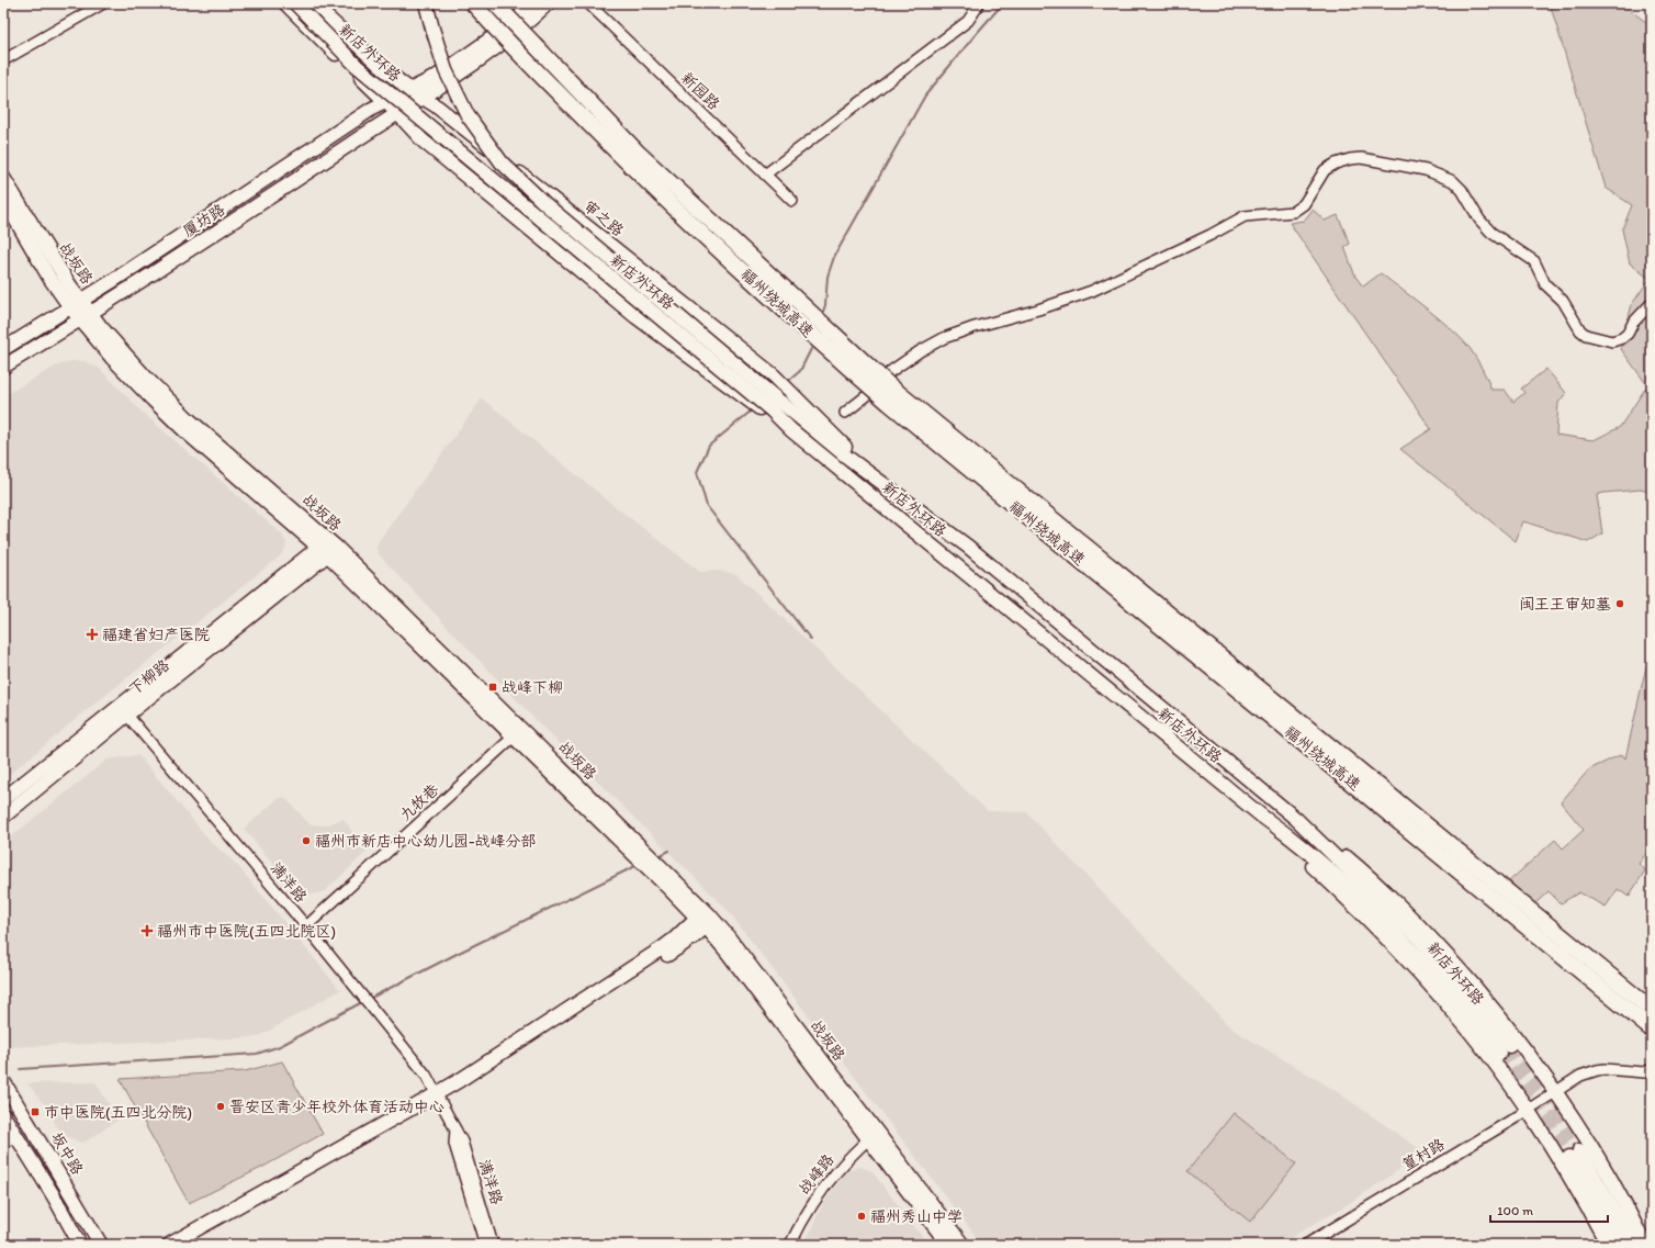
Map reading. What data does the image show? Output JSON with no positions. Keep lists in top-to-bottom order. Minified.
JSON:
{"streets":{"highway":["福州绕城高速"],"main road":["新店外环路","审之路","厦坊路","战坂路","下柳路","坂中路"],"street":["新园路","九牧巷","满洋路","篁村路","战峰路"]},"crossings":[["新店外环路","审之路"],["审之路","厦坊路"],["厦坊路","战坂路"],["战坂路","下柳路"],["战坂路","九牧巷"],["战坂路","战峰路"],["下柳路","满洋路"],["九牧巷","满洋路"]],"places":{"other":["闽王王审知墓","福州市新店中心幼儿园-战峰分部","晋安区青少年校外体育活动中心","福州秀山中学"],"health":["福建省妇产医院","福州市中医院(五四北院区)"],"transit":["战峰下柳","市中医院(五四北分院)"]},"scale_bar":"100 m"}
